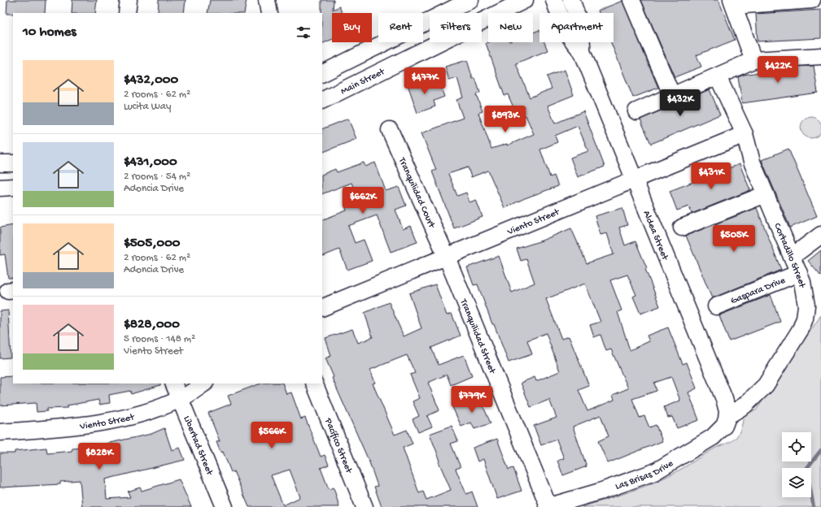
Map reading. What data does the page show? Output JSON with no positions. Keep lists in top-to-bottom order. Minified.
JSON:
{"streets":{"street":["Main Street","Tranquilidad Court","Viento Street","Aldea Street","Cortadillo Street","Gaspara Drive","Tranquilidad Street","Libertad Street","Pacífico Street","Las Brisas Drive"]},"crossings":[["Tranquilidad Court","Viento Street"],["Tranquilidad Court","Tranquilidad Street"],["Viento Street","Aldea Street"],["Viento Street","Cortadillo Street"],["Viento Street","Tranquilidad Street"],["Viento Street","Libertad Street"],["Aldea Street","Cortadillo Street"],["Aldea Street","Las Brisas Drive"],["Cortadillo Street","Gaspara Drive"],["Cortadillo Street","Las Brisas Drive"],["Tranquilidad Street","Las Brisas Drive"]],"page":{"chip":["Buy","Rent","Filters","New","Apartment"],"heading":"10 homes","list":[{"name":"$432,000","note":"2 rooms · 62 m² · Lucita Way"},{"name":"$431,000","note":"2 rooms · 54 m² · Adoncia Drive"},{"name":"$505,000","note":"2 rooms · 62 m² · Adoncia Drive"},{"name":"$828,000","note":"5 rooms · 148 m² · Viento Street"}],"price":["$422K","$477K","$432K","$893K","$431K","$662K","$505K","$779K","$566K","$828K"]}}
